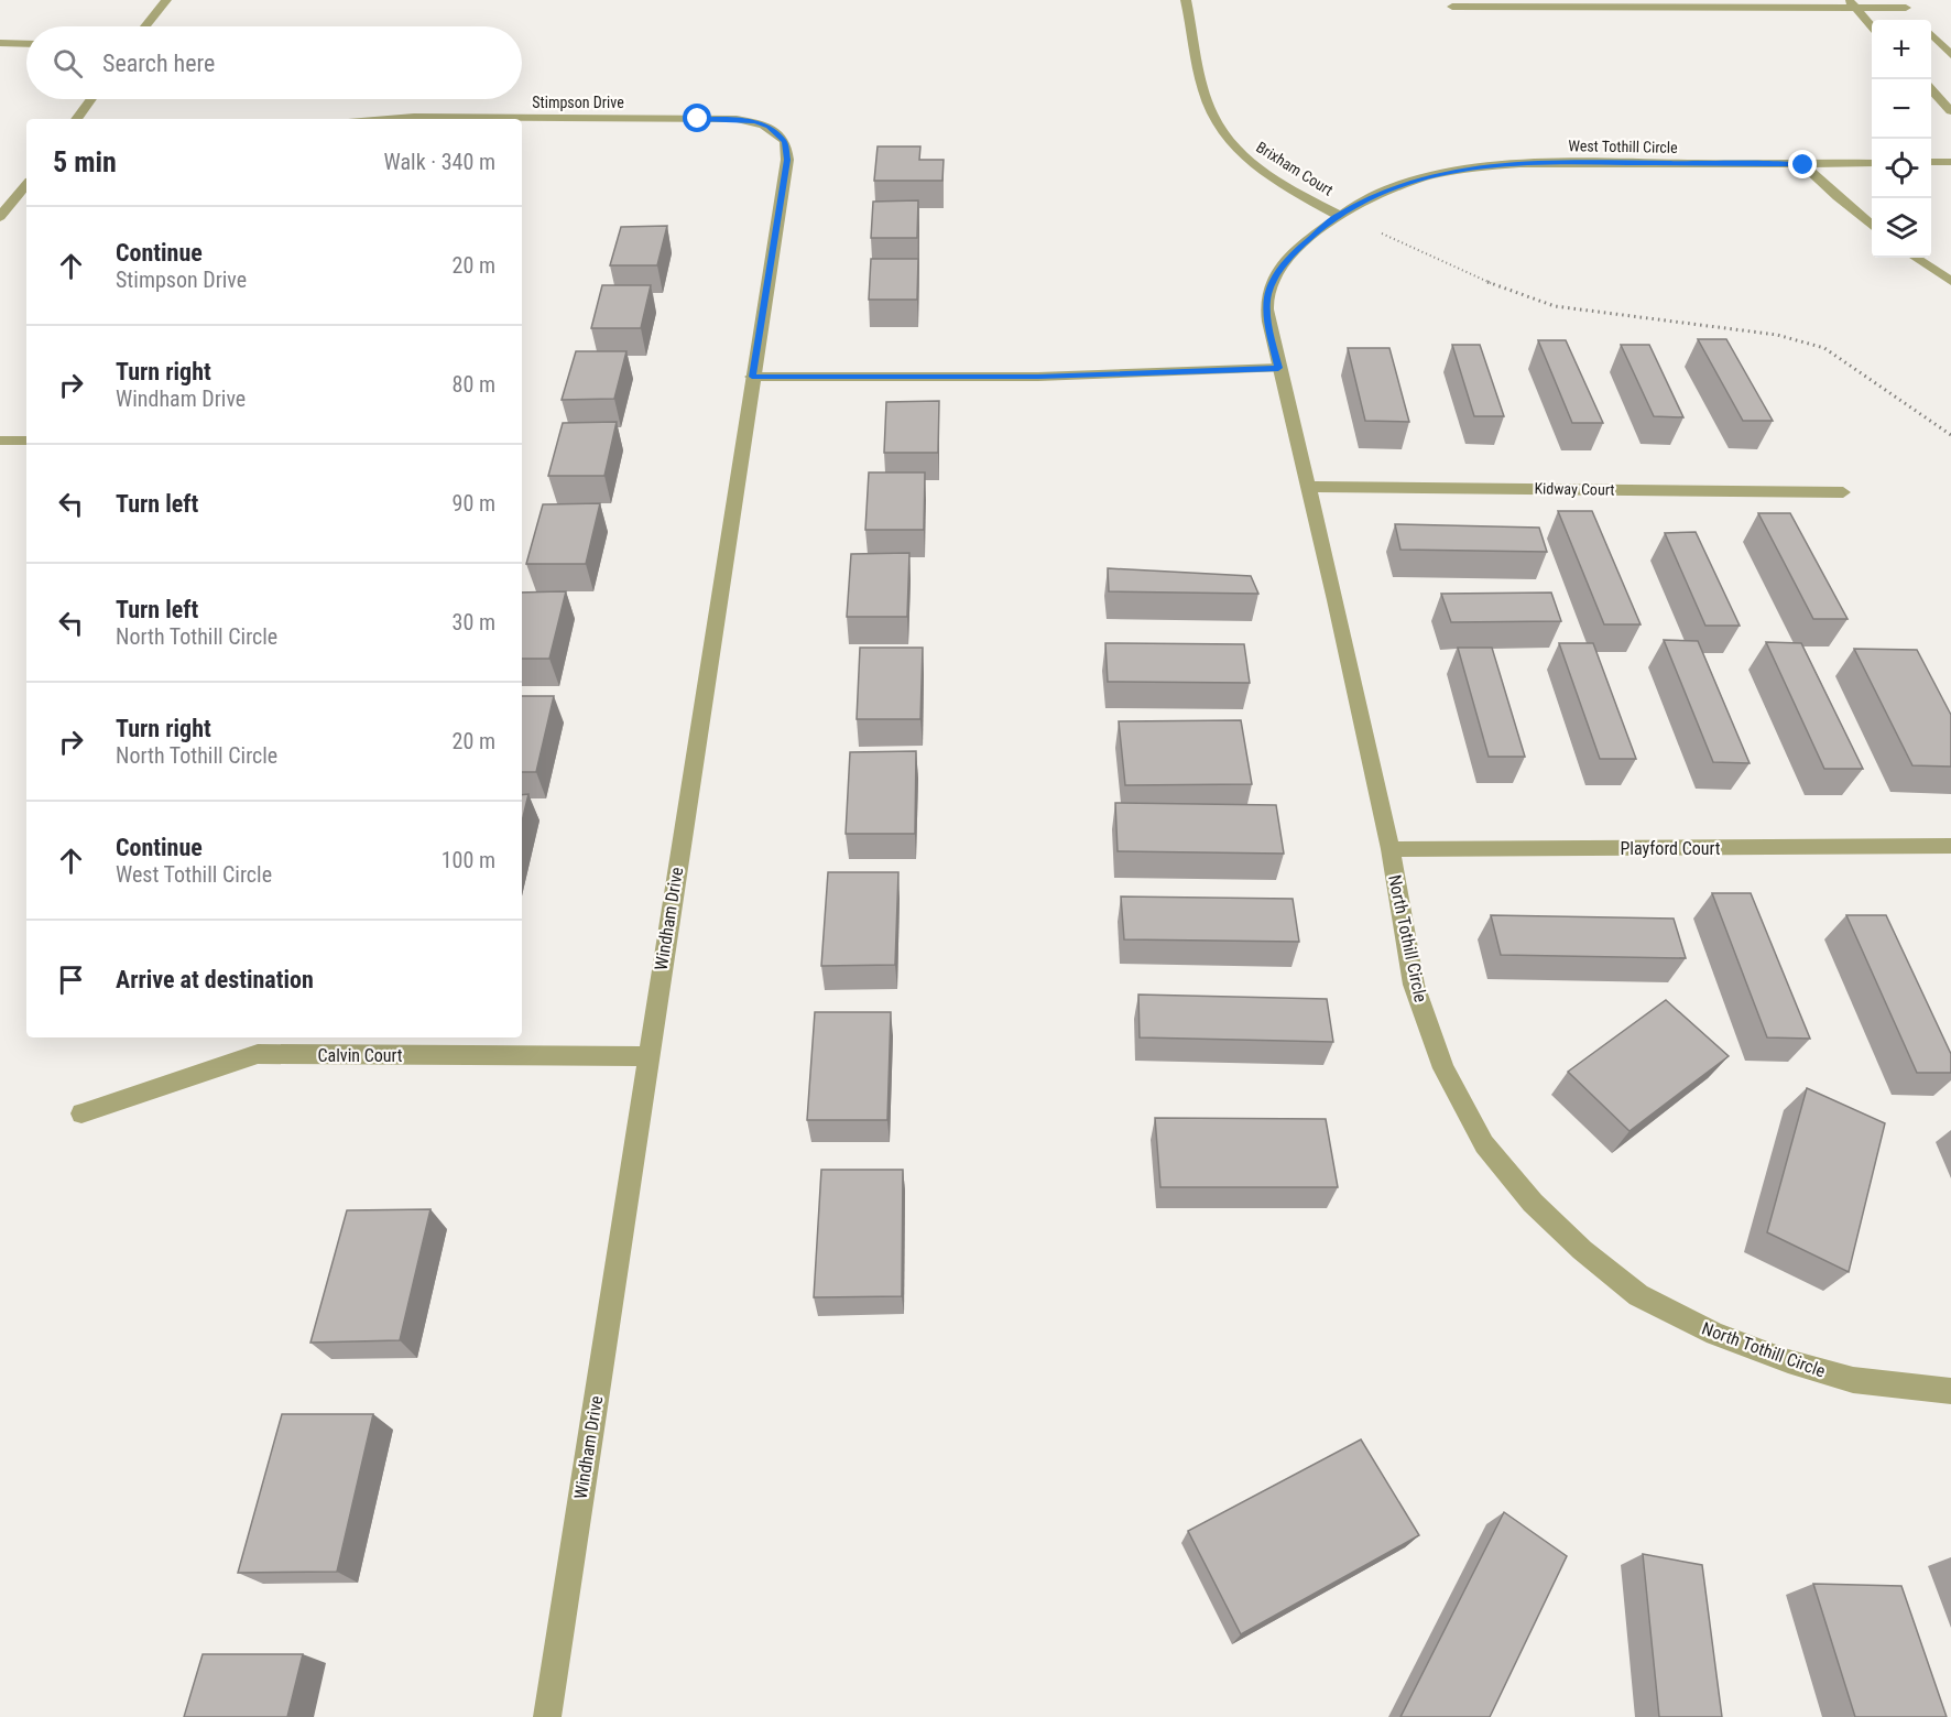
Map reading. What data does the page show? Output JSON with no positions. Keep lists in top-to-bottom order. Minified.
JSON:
{"streets":{"street":["Stimpson Drive","West Tothill Circle","Brixham Court","Kidway Court","Playford Court","Windham Drive","North Tothill Circle","Calvin Court"]},"crossings":[["Stimpson Drive","Windham Drive"],["West Tothill Circle","Brixham Court"],["West Tothill Circle","North Tothill Circle"],["Brixham Court","North Tothill Circle"],["Kidway Court","North Tothill Circle"],["Playford Court","North Tothill Circle"],["Windham Drive","Calvin Court"]],"page":{"map_buttons":["+","−"],"search":"Search here","heading":["5 min","Walk · 340 m"],"list":[["Continue","Stimpson Drive","20 m"],["Turn right","Windham Drive","80 m"],["Turn left","90 m"],["Turn left","North Tothill Circle","30 m"],["Turn right","North Tothill Circle","20 m"],["Continue","West Tothill Circle","100 m"],"Arrive at destination"]}}
